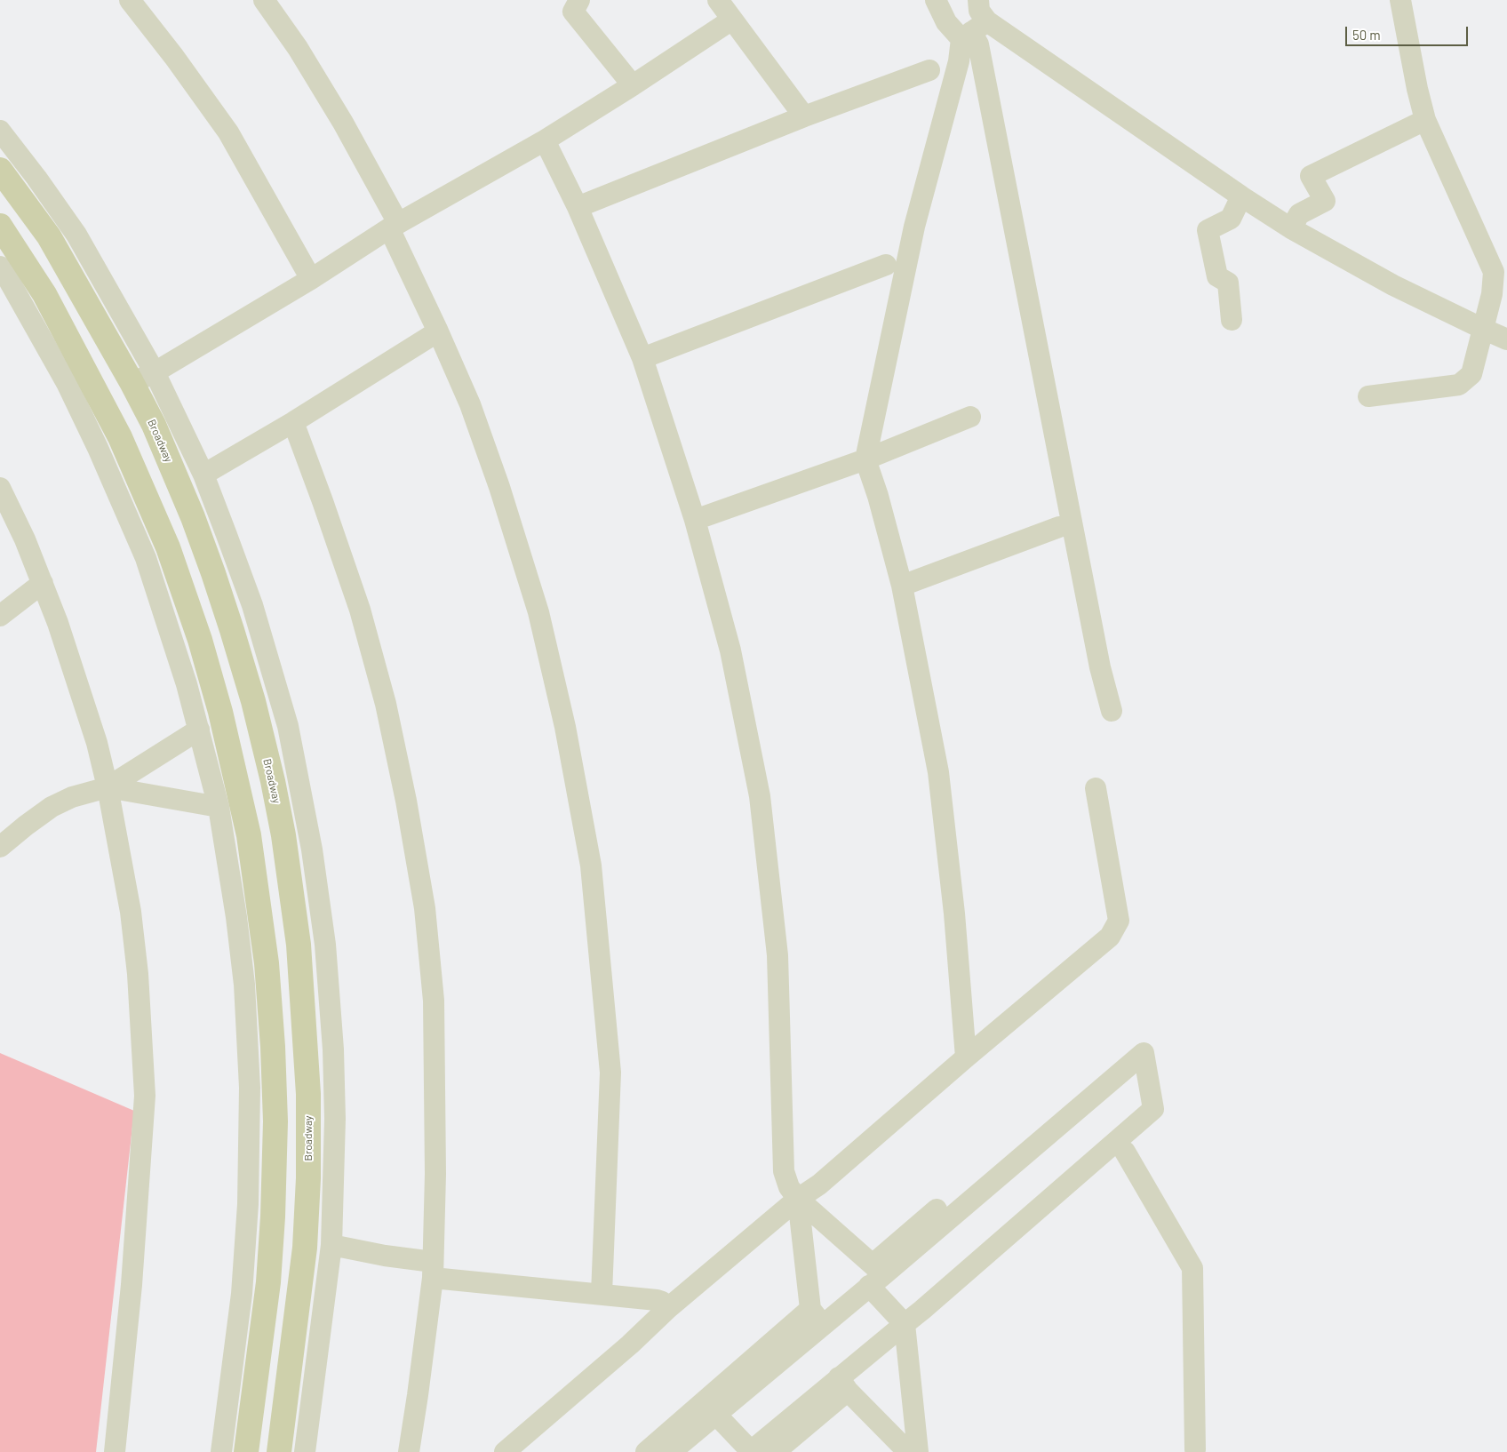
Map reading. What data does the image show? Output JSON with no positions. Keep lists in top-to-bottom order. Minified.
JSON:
{"streets":{"main road":["Broadway"]},"scale_bar":"50 m"}
